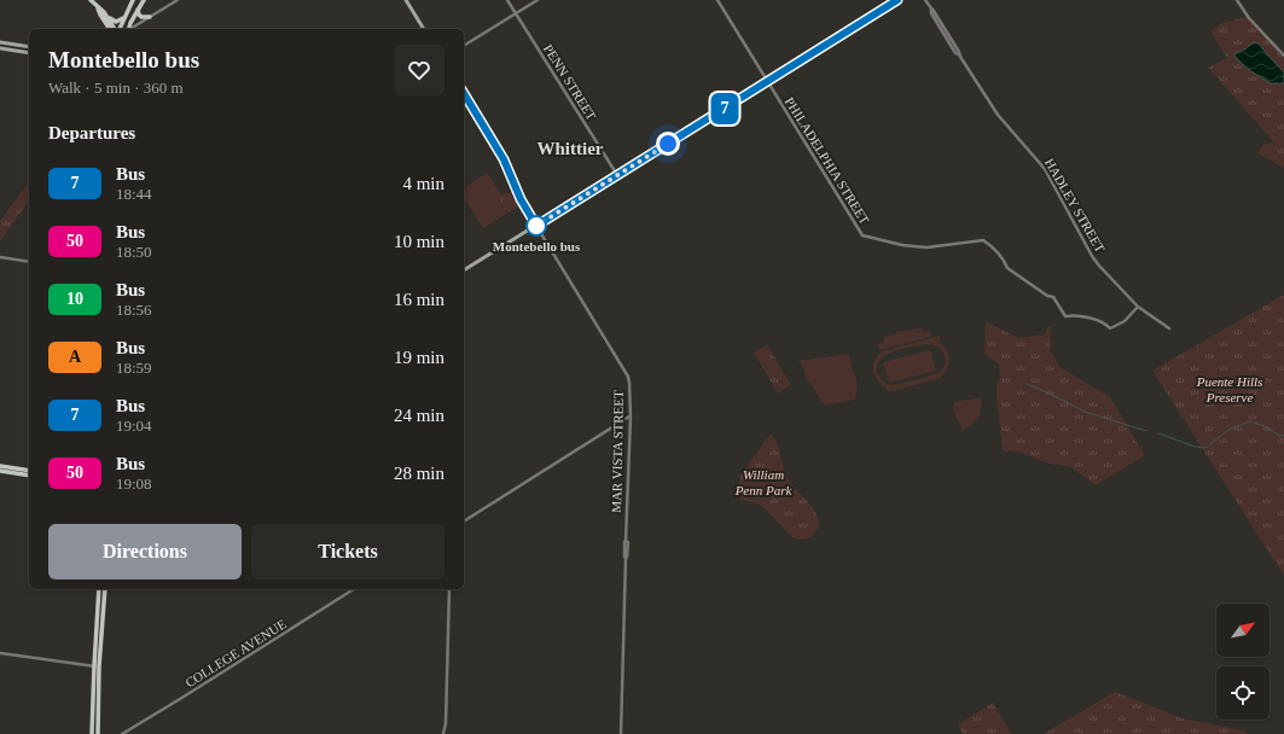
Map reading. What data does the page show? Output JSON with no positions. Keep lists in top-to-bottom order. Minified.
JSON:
{"streets":{"main road":["MAR VISTA STREET"],"street":["PENN STREET","PHILADELPHIA STREET","HADLEY STREET","COLLEGE AVENUE"]},"crossings":[["PHILADELPHIA STREET","HADLEY STREET"]],"districts":["Whittier"],"parks":["Puente Hills Preserve","William Penn Park"],"places":["Montebello bus"],"lines":["bus line 7"],"north":"top right","page":{"on_map":"7","heading":[["Montebello bus","Walk · 5 min · 360 m"],"Departures"],"list":[{"mark":"7","name":"Bus","note":"18:44","value":"4 min"},{"mark":"50","name":"Bus","note":"18:50","value":"10 min"},{"mark":"10","name":"Bus","note":"18:56","value":"16 min"},{"mark":"A","name":"Bus","note":"18:59","value":"19 min"},{"mark":"7","name":"Bus","note":"19:04","value":"24 min"},{"mark":"50","name":"Bus","note":"19:08","value":"28 min"}],"buttons":["Directions","Tickets"]}}
